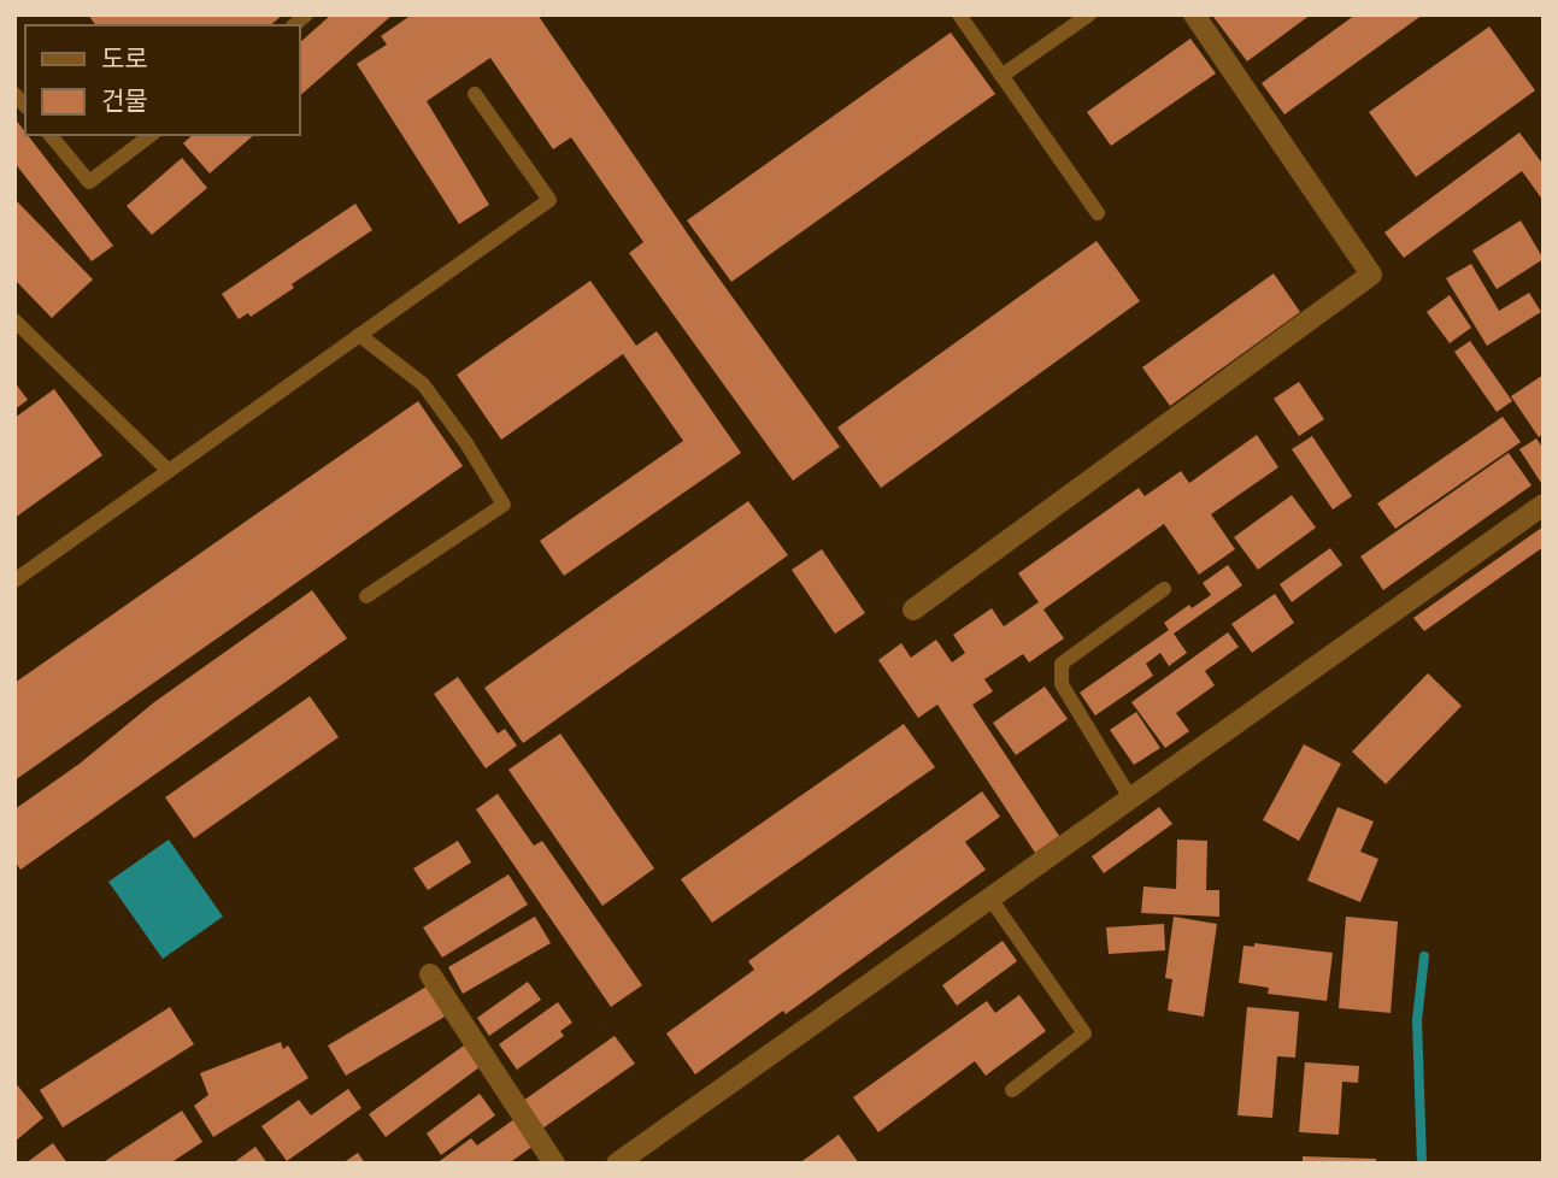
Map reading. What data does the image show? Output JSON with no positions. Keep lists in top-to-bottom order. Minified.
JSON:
{"legend":["도로","건물"]}
